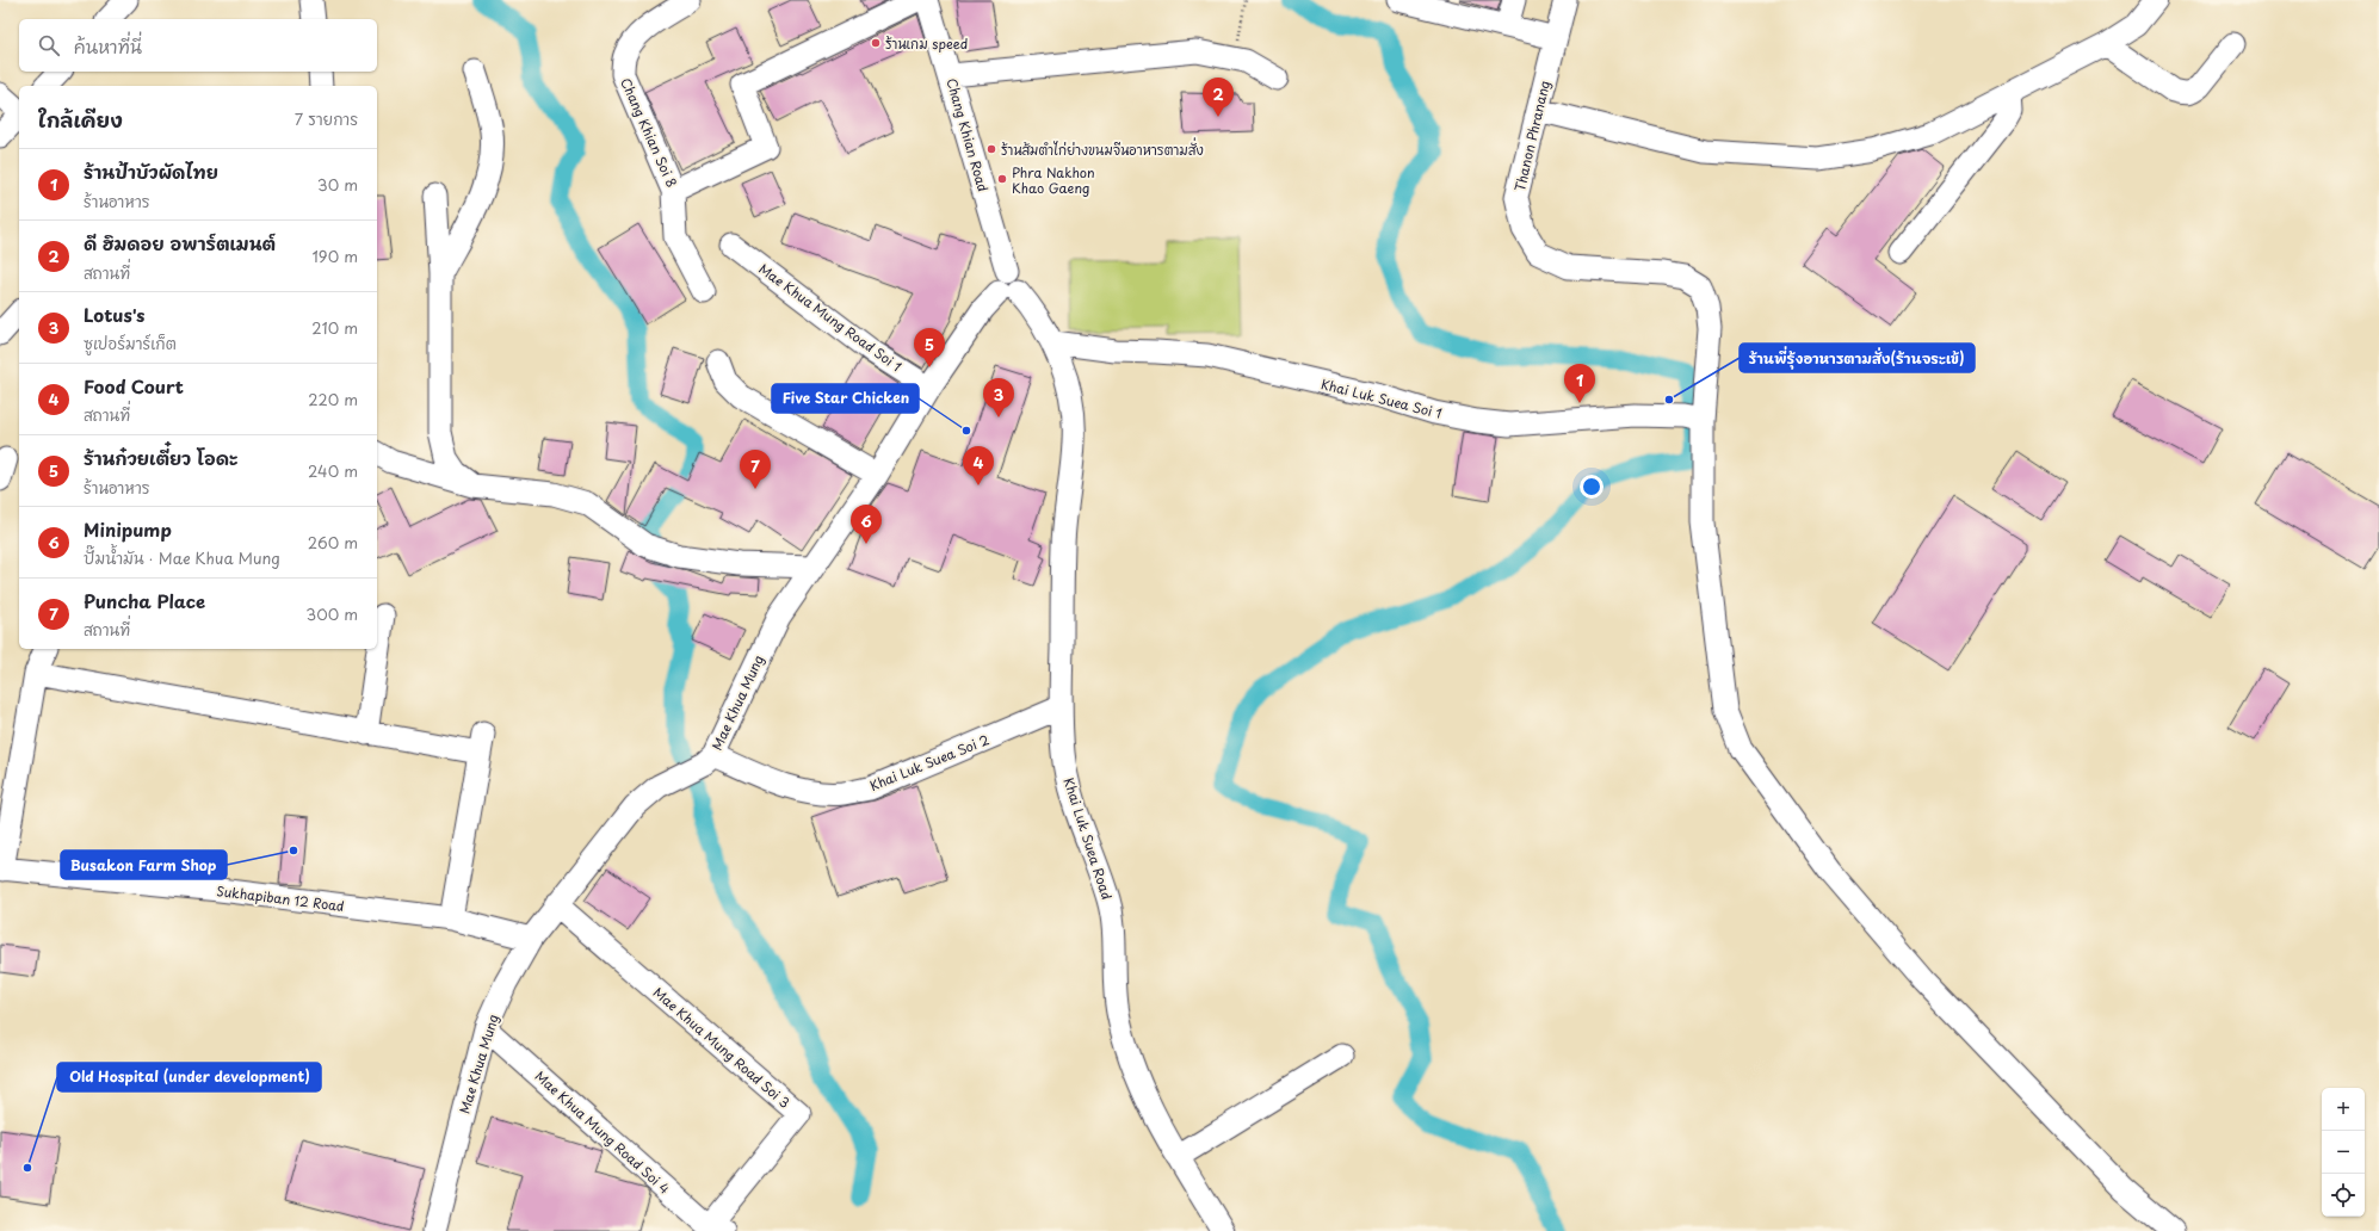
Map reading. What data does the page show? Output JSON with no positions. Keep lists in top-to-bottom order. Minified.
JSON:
{"streets":{"street":["Chang Khian Soi 8","Chang Khian Road","Thanon Phranang","Mae Khua Mung Road Soi 1","Khai Luk Suea Soi 1","Mae Khua Mung","Khai Luk Suea Soi 2","Khai Luk Suea Road","Sukhapiban 12 Road","Mae Khua Mung Road Soi 3","Mae Khua Mung Road Soi 4"]},"crossings":[["Chang Khian Road","Mae Khua Mung"],["Chang Khian Road","Khai Luk Suea Road"],["Thanon Phranang","Khai Luk Suea Soi 1"],["Mae Khua Mung Road Soi 1","Mae Khua Mung"],["Khai Luk Suea Soi 1","Khai Luk Suea Road"],["Mae Khua Mung","Khai Luk Suea Soi 2"],["Mae Khua Mung","Khai Luk Suea Road"],["Mae Khua Mung","Sukhapiban 12 Road"],["Mae Khua Mung","Mae Khua Mung Road Soi 3"],["Mae Khua Mung","Mae Khua Mung Road Soi 4"],["Khai Luk Suea Soi 2","Khai Luk Suea Road"],["Mae Khua Mung Road Soi 3","Mae Khua Mung Road Soi 4"]],"places":["ร้านเกม speed","ร้านส้มตำไก่ย่างขนมจีนอาหารตามสั่ง","Phra Nakhon Khao Gaeng","ร้านพี่รุ้งอาหารตามสั่ง(ร้านจระเข้)","Five Star Chicken","Busakon Farm Shop","Old Hospital (under development)"],"page":{"search":"ค้นหาที่นี่","pins":["2","5","1","3","4","7","6"],"heading":["ใกล้เคียง","7 รายการ"],"list":[{"mark":"1","name":"ร้านป้าบัวผัดไทย","note":"ร้านอาหาร","value":"30 m"},{"mark":"2","name":"ดี ฮิมดอย อพาร์ตเมนต์","note":"สถานที่","value":"190 m"},{"mark":"3","name":"Lotus's","note":"ซูเปอร์มาร์เก็ต","value":"210 m"},{"mark":"4","name":"Food Court","note":"สถานที่","value":"220 m"},{"mark":"5","name":"ร้านก๋วยเตี๋ยว โอดะ","note":"ร้านอาหาร","value":"240 m"},{"mark":"6","name":"Minipump","note":"ปั๊มน้ำมัน · Mae Khua Mung","value":"260 m"},{"mark":"7","name":"Puncha Place","note":"สถานที่","value":"300 m"}],"map_buttons":["+","−"]}}
